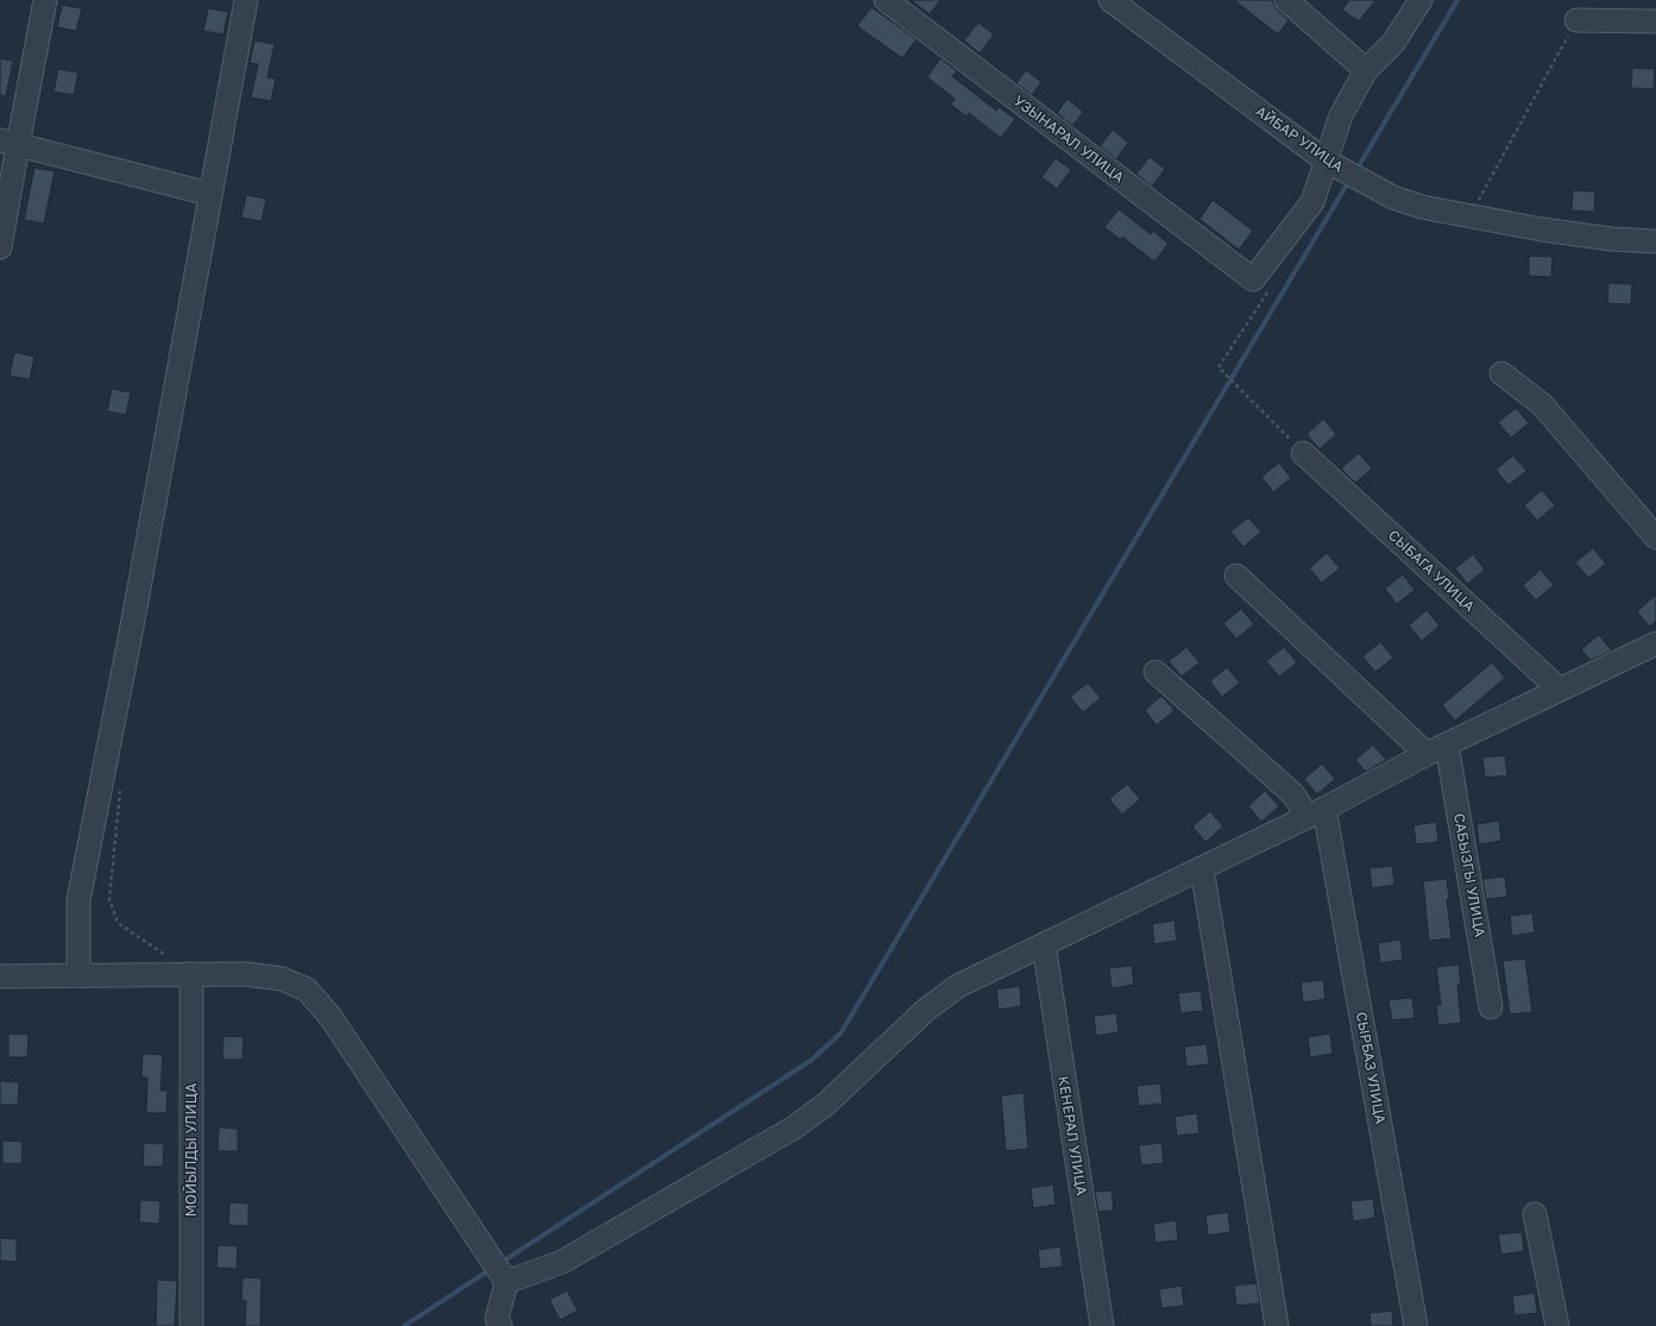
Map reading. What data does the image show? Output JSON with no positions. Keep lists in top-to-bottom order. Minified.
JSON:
{"streets":{"street":["УЗЫНАРАЛ УЛИЦА","АЙБАР УЛИЦА","СЫБАГА УЛИЦА","САБЫЗГЫ УЛИЦА","СЫРБАЗ УЛИЦА","КЕНЕРАЛ УЛИЦА","МОЙЫЛДЫ УЛИЦА"]}}
